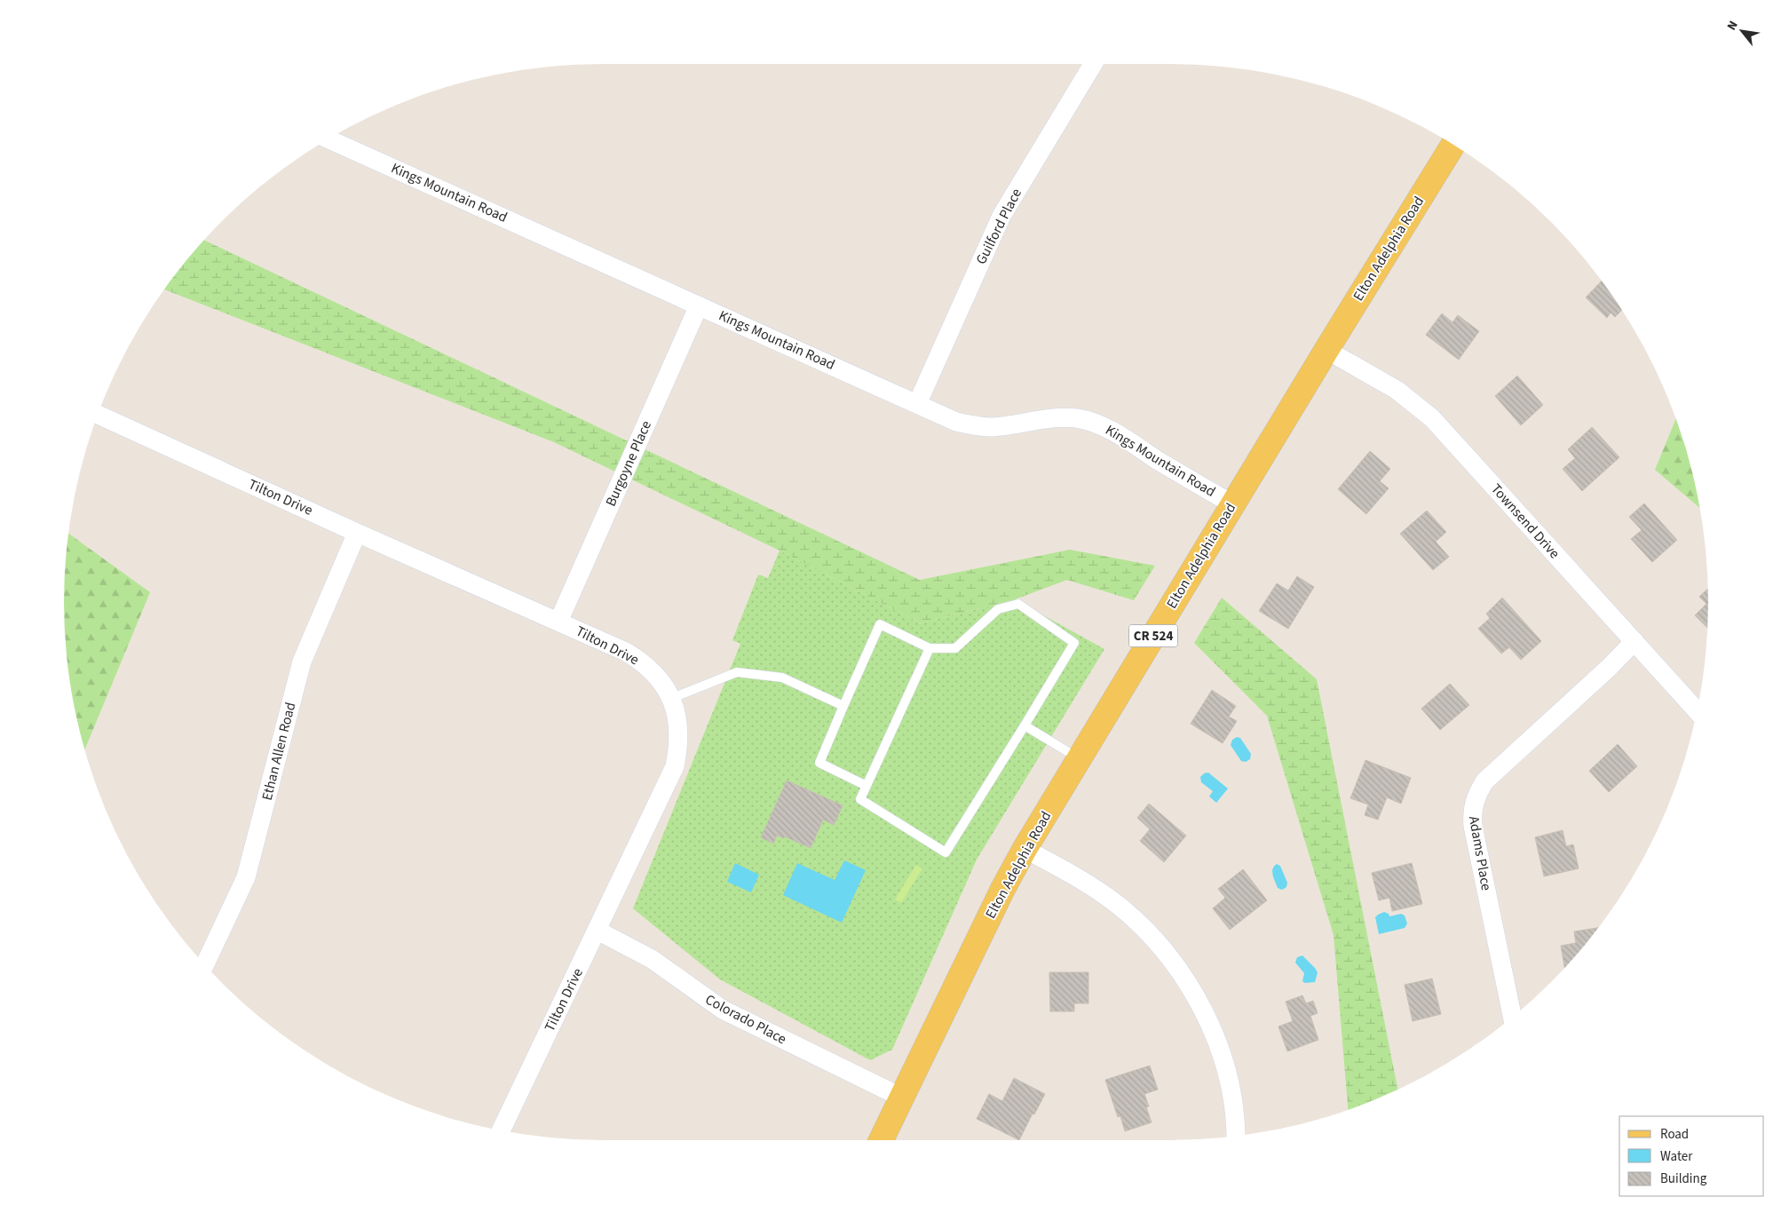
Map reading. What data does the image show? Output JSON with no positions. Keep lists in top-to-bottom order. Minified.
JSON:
{"streets":{"main road":["Elton Adelphia Road","CR 524"],"street":["Kings Mountain Road","Guilford Place","Burgoyne Place","Tilton Drive","Townsend Drive","Ethan Allen Road","Adams Place","Colorado Place"]},"crossings":[["Kings Mountain Road","Guilford Place"],["Kings Mountain Road","Elton Adelphia Road"],["Kings Mountain Road","Burgoyne Place"],["Elton Adelphia Road","Townsend Drive"],["Elton Adelphia Road","Colorado Place"],["Burgoyne Place","Tilton Drive"],["Tilton Drive","Ethan Allen Road"],["Tilton Drive","Colorado Place"],["Townsend Drive","Adams Place"]],"legend":["Road","Water","Building"],"north":"top left"}
